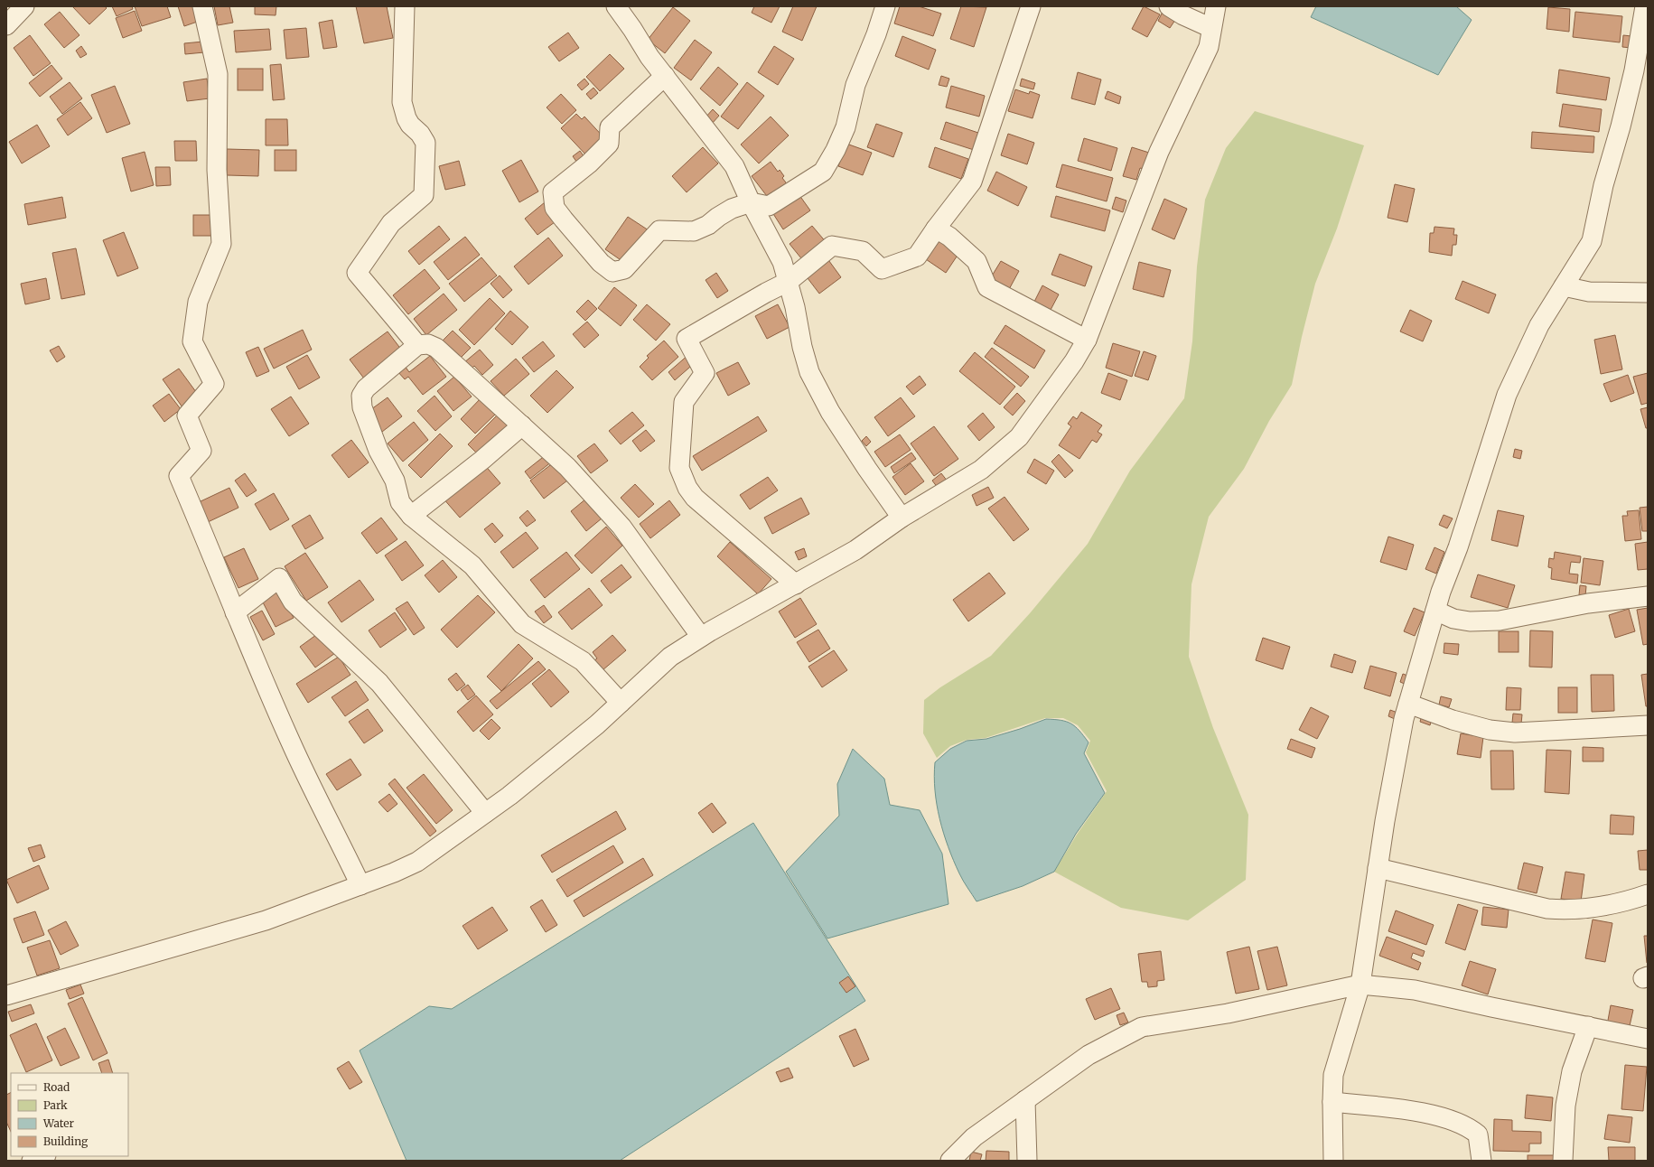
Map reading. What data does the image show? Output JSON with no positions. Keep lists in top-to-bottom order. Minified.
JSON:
{"legend":["Road","Park","Water","Building"]}
